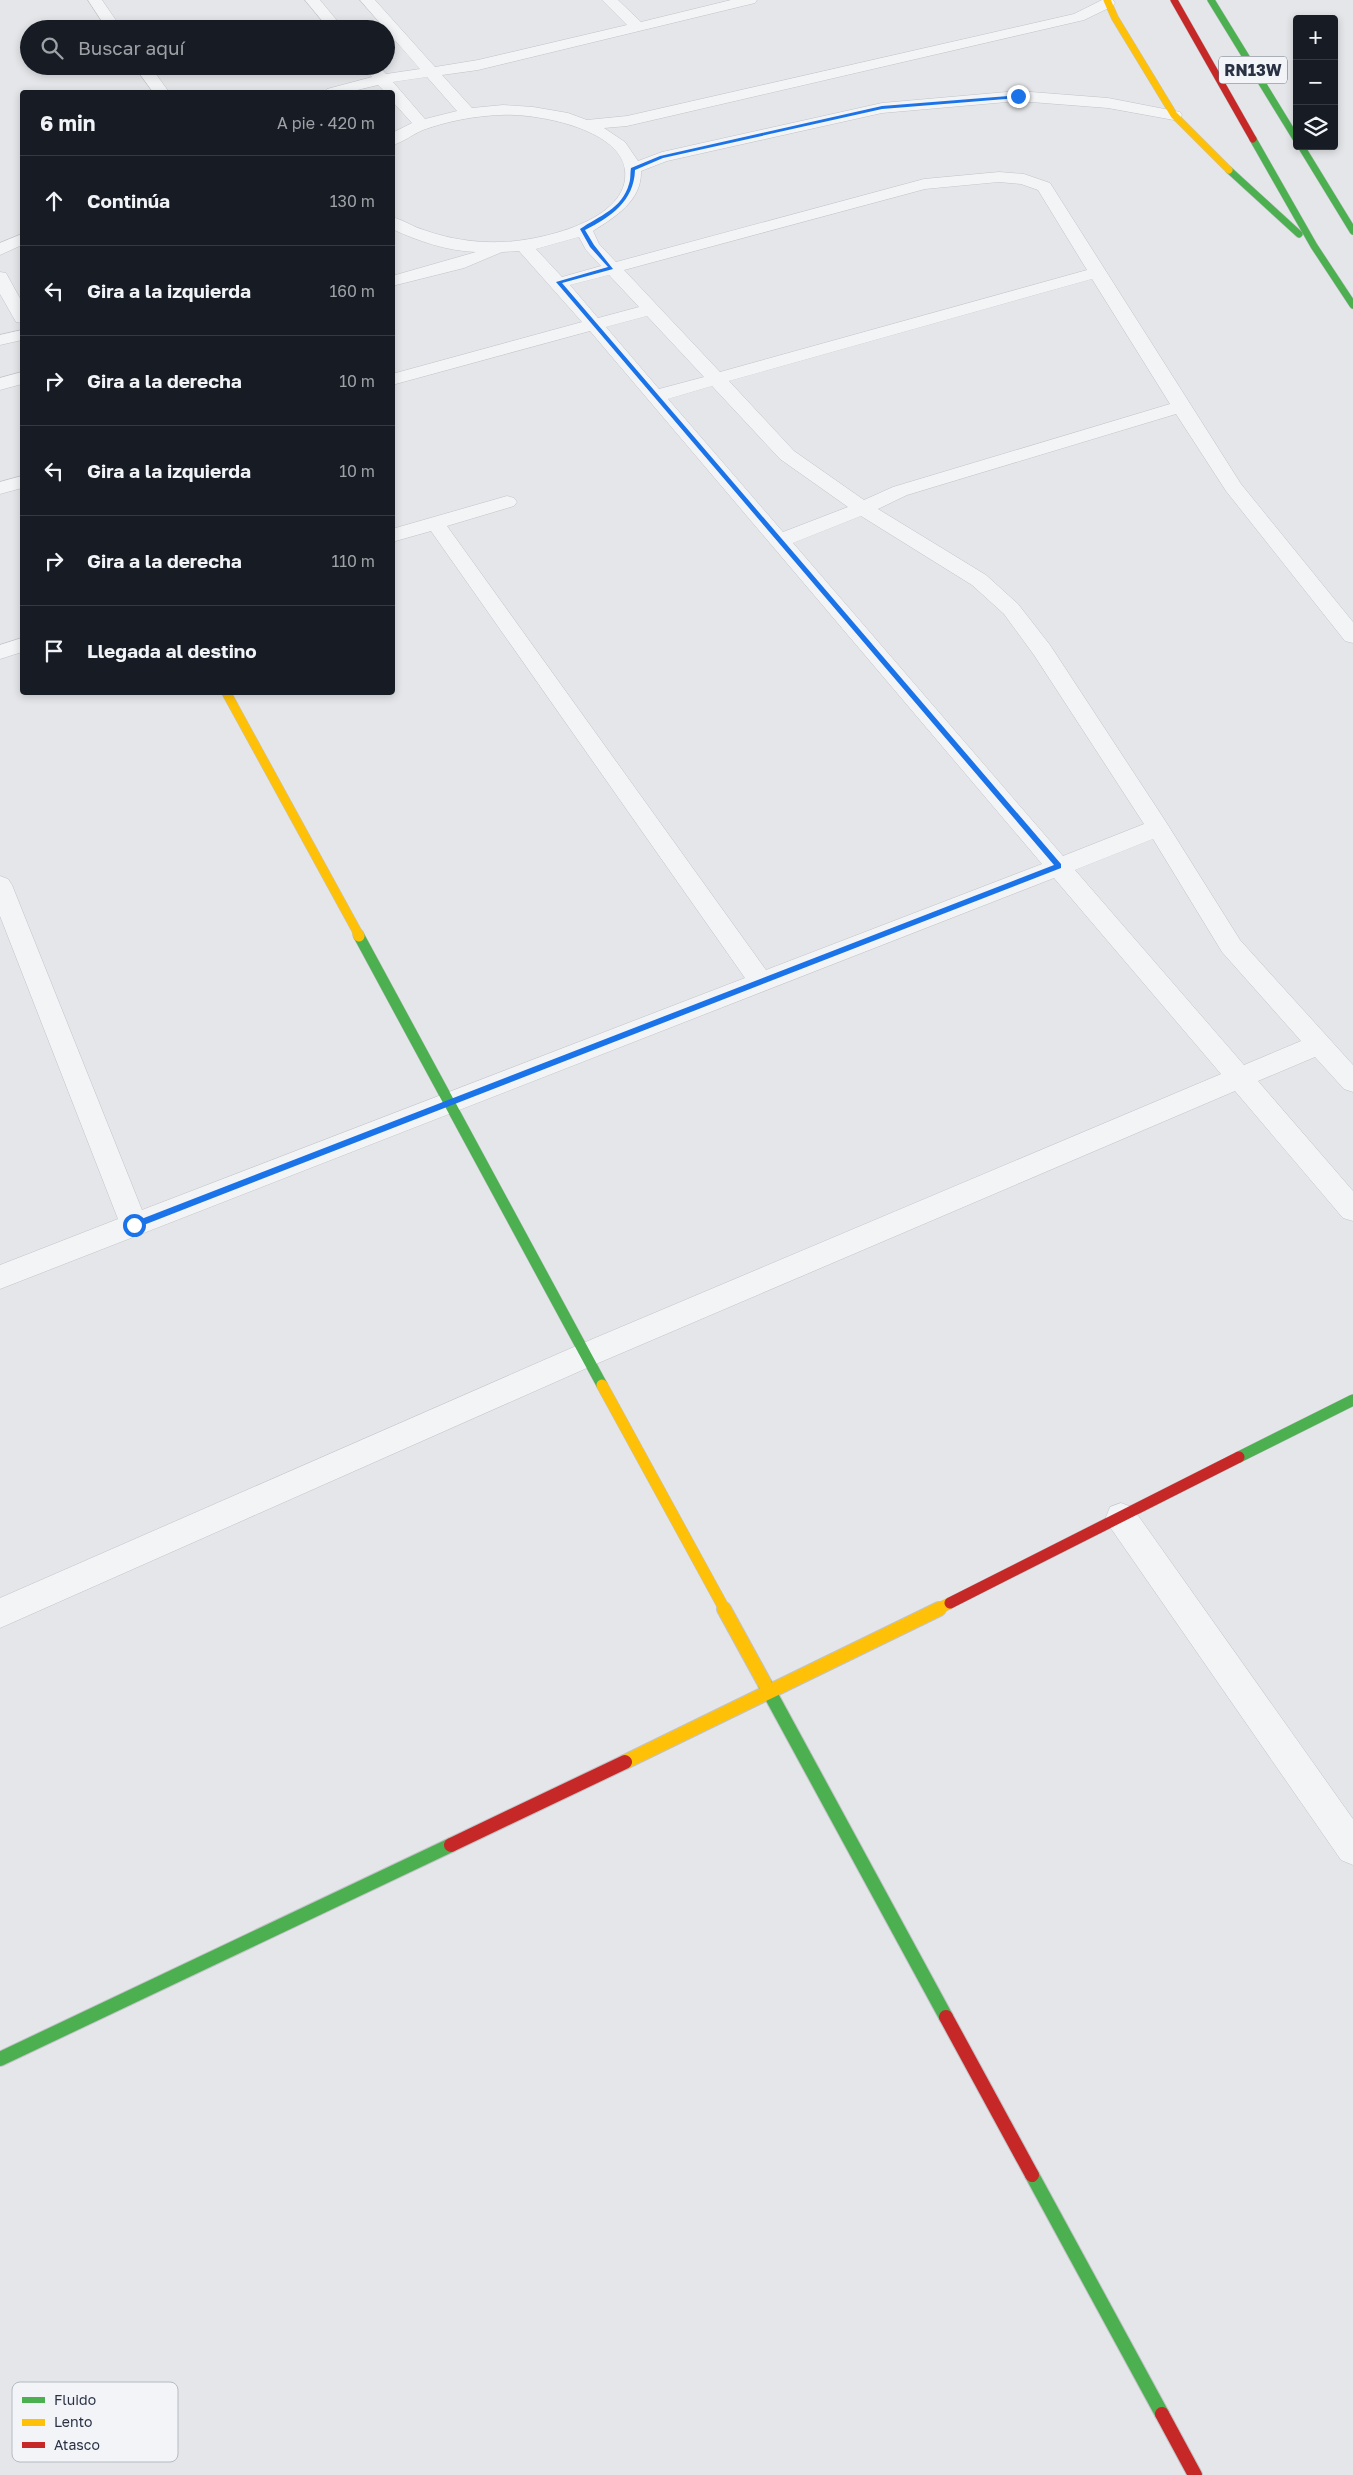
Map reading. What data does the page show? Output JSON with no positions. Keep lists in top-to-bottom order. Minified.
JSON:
{"streets":{"main road":["RN13W"]},"legend":["Fluido","Lento","Atasco"],"page":{"map_buttons":["+","−"],"search":"Buscar aquí","heading":["6 min","A pie · 420 m"],"list":[["Continúa","130 m"],["Gira a la izquierda","160 m"],["Gira a la derecha","10 m"],["Gira a la izquierda","10 m"],["Gira a la derecha","110 m"],"Llegada al destino"]}}
